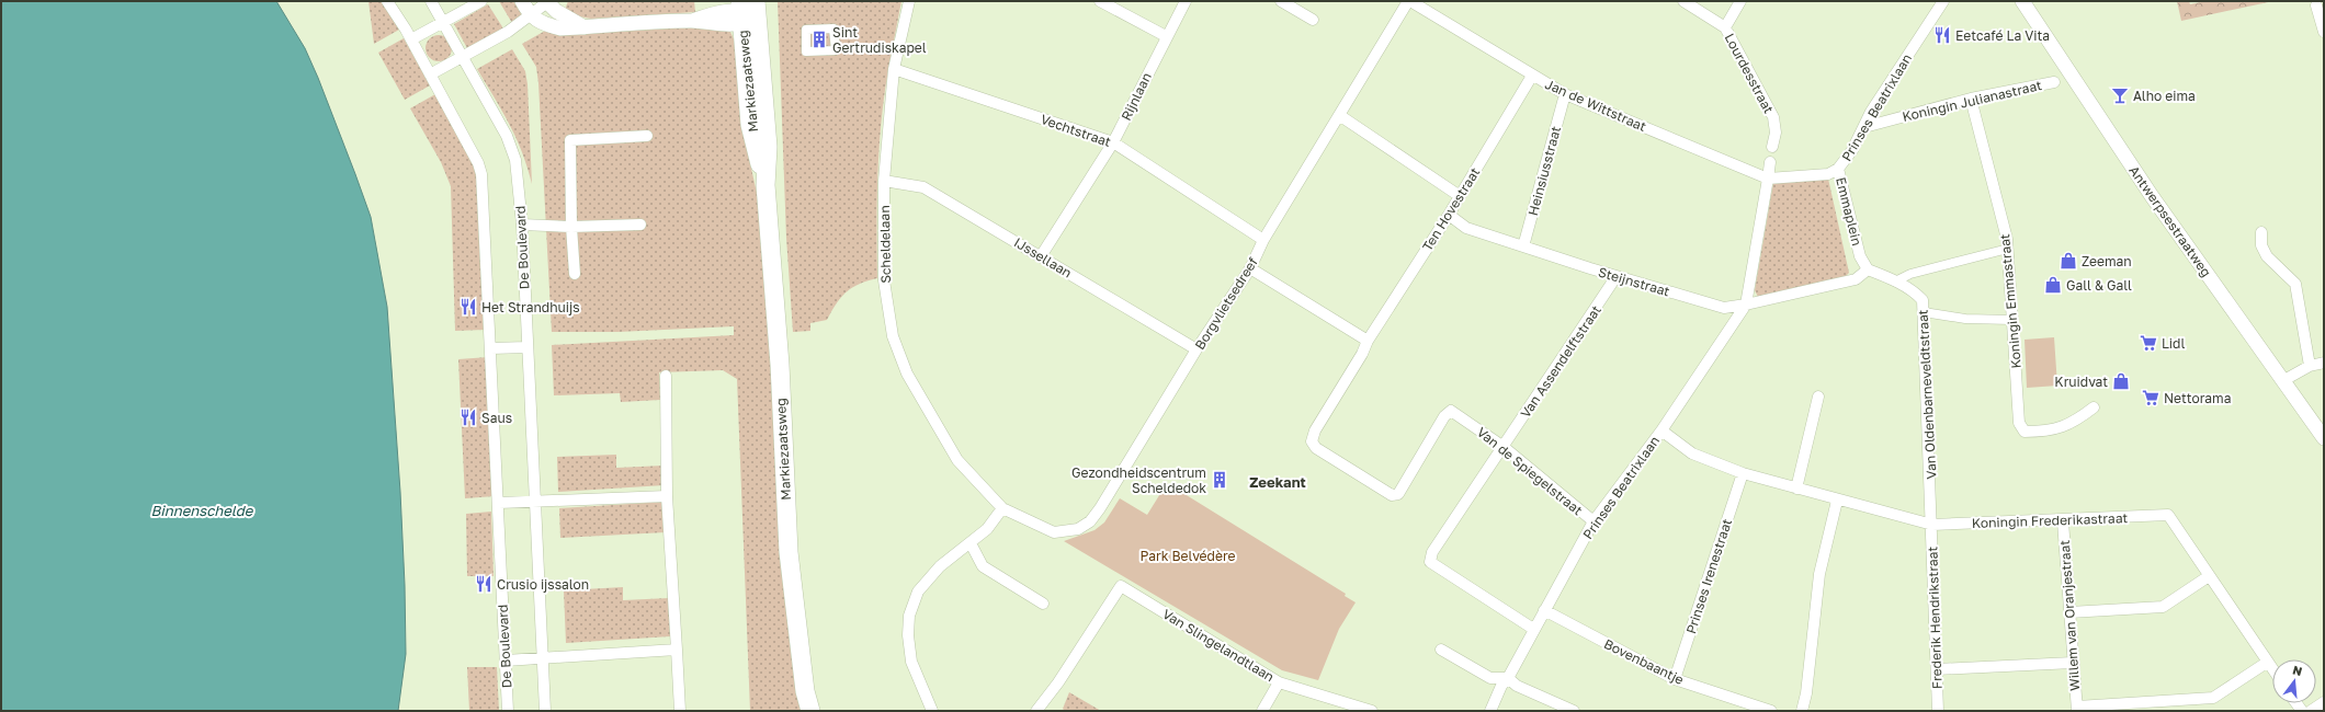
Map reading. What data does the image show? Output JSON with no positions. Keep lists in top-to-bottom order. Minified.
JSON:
{"streets":{"main road":["Markiezaatsweg"],"street":["Lourdesstraat","Rijnlaan","Koningin Julianastraat","Jan de Wittstraat","Prinses Beatrixlaan","Vechtstraat","Heinsiusstraat","Ten Hovestraat","Emmaplein","Antwerpsestraatweg","Scheldelaan","De Boulevard","IJssellaan","Steijnstraat","Koningin Emmastraat","Borgvlietsedreef","Van Assendelftstraat","Van Oldenbarneveldtstraat","Van de Spiegelstraat","Koningin Frederikastraat","Prinses Irenestraat","Willem van Oranjestraat","Frederik Hendrikstraat","Van Slingelandtlaan","Bovenbaantje"]},"crossings":[["Rijnlaan","Vechtstraat"],["Rijnlaan","IJssellaan"],["Koningin Julianastraat","Prinses Beatrixlaan"],["Koningin Julianastraat","Koningin Emmastraat"],["Jan de Wittstraat","Heinsiusstraat"],["Jan de Wittstraat","Ten Hovestraat"],["Jan de Wittstraat","Emmaplein"],["Jan de Wittstraat","Borgvlietsedreef"],["Prinses Beatrixlaan","Emmaplein"],["Prinses Beatrixlaan","Steijnstraat"],["Prinses Beatrixlaan","Van Assendelftstraat"],["Prinses Beatrixlaan","Van de Spiegelstraat"],["Prinses Beatrixlaan","Koningin Frederikastraat"],["Prinses Beatrixlaan","Bovenbaantje"],["Vechtstraat","Scheldelaan"],["Vechtstraat","Borgvlietsedreef"],["Heinsiusstraat","Steijnstraat"],["Ten Hovestraat","Steijnstraat"],["Ten Hovestraat","Van de Spiegelstraat"],["Emmaplein","Van Oldenbarneveldtstraat"],["Scheldelaan","IJssellaan"],["Scheldelaan","Borgvlietsedreef"],["IJssellaan","Borgvlietsedreef"],["Steijnstraat","Van Assendelftstraat"],["Van Assendelftstraat","Van de Spiegelstraat"],["Van Oldenbarneveldtstraat","Koningin Frederikastraat"],["Van Oldenbarneveldtstraat","Frederik Hendrikstraat"],["Koningin Frederikastraat","Prinses Irenestraat"],["Koningin Frederikastraat","Willem van Oranjestraat"],["Koningin Frederikastraat","Frederik Hendrikstraat"],["Prinses Irenestraat","Bovenbaantje"]],"districts":["Zeekant"],"water":["Binnenschelde"],"parks":["Park Belvédère"],"places":{"restaurant":["Eetcafé La Vita","Het Strandhuijs","Saus","Crusio ijssalon"],"building":["Sint Gertrudiskapel","Gezondheidscentrum Scheldedok"],"bar":["Alho eima"],"shop":["Zeeman","Gall & Gall","Kruidvat"],"supermarket":["Lidl","Nettorama"]},"north":"top"}
